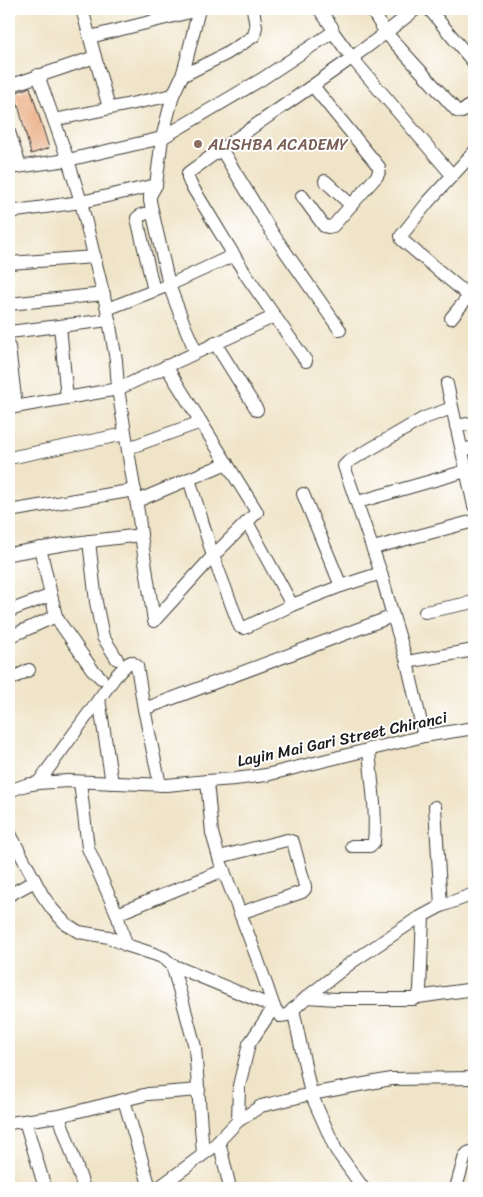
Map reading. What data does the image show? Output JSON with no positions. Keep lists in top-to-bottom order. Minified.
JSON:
{"streets":{"street":["Layin Mai Gari Street Chiranci"]},"places":["ALISHBA ACADEMY"]}
